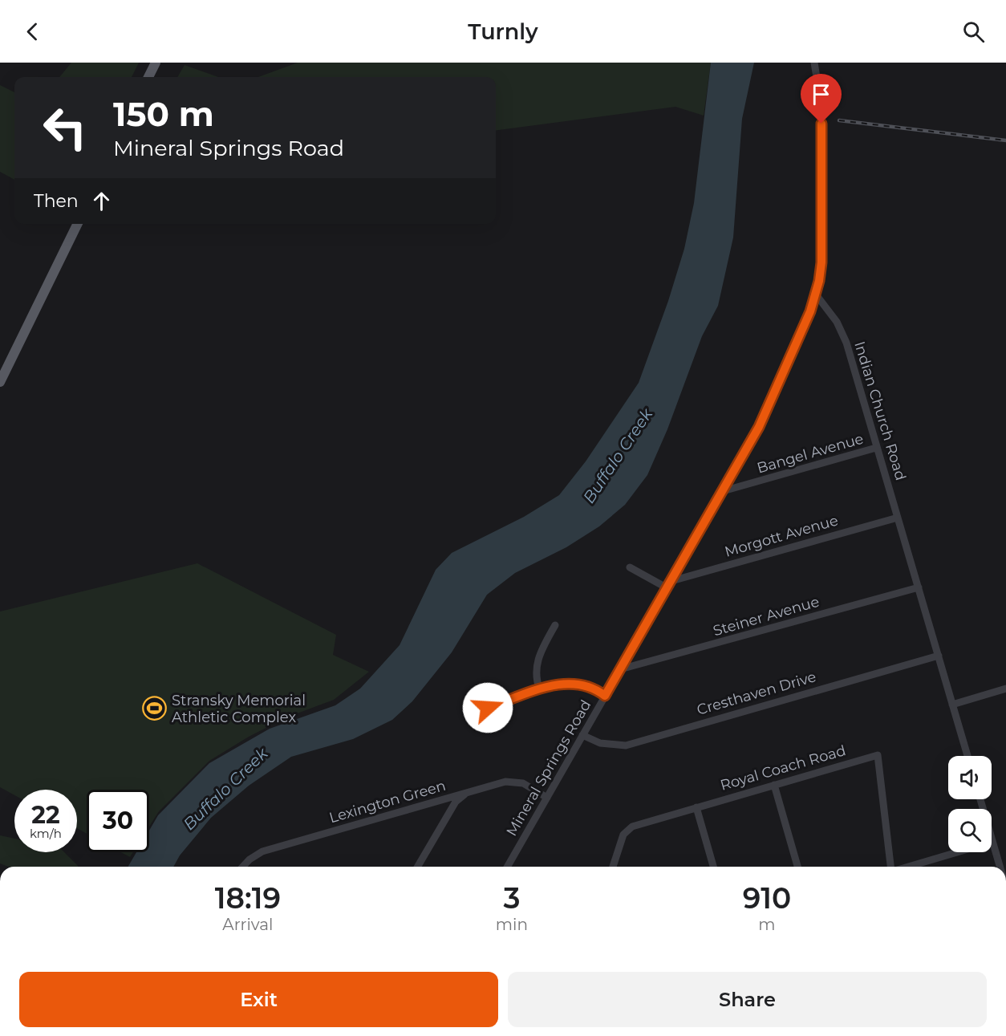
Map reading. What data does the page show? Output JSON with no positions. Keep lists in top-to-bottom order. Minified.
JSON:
{"streets":{"street":["Indian Church Road","Bangel Avenue","Morgott Avenue","Steiner Avenue","Cresthaven Drive","Mineral Springs Road","Royal Coach Road","Lexington Green"]},"crossings":[["Indian Church Road","Bangel Avenue"],["Indian Church Road","Morgott Avenue"],["Indian Church Road","Steiner Avenue"],["Indian Church Road","Cresthaven Drive"],["Indian Church Road","Mineral Springs Road"],["Bangel Avenue","Mineral Springs Road"],["Morgott Avenue","Mineral Springs Road"],["Steiner Avenue","Mineral Springs Road"],["Cresthaven Drive","Mineral Springs Road"],["Mineral Springs Road","Lexington Green"]],"water":["Buffalo Creek"],"places":{"sports":["Stransky Memorial Athletic Complex"]},"page":{"header":"Turnly","turn":["150 m","Mineral Springs Road"],"then":"Then","speed":"22 km/h","limit":"30","eta":["18:19","Arrival","3","min","910","m"],"buttons":["Exit","Share"]}}
